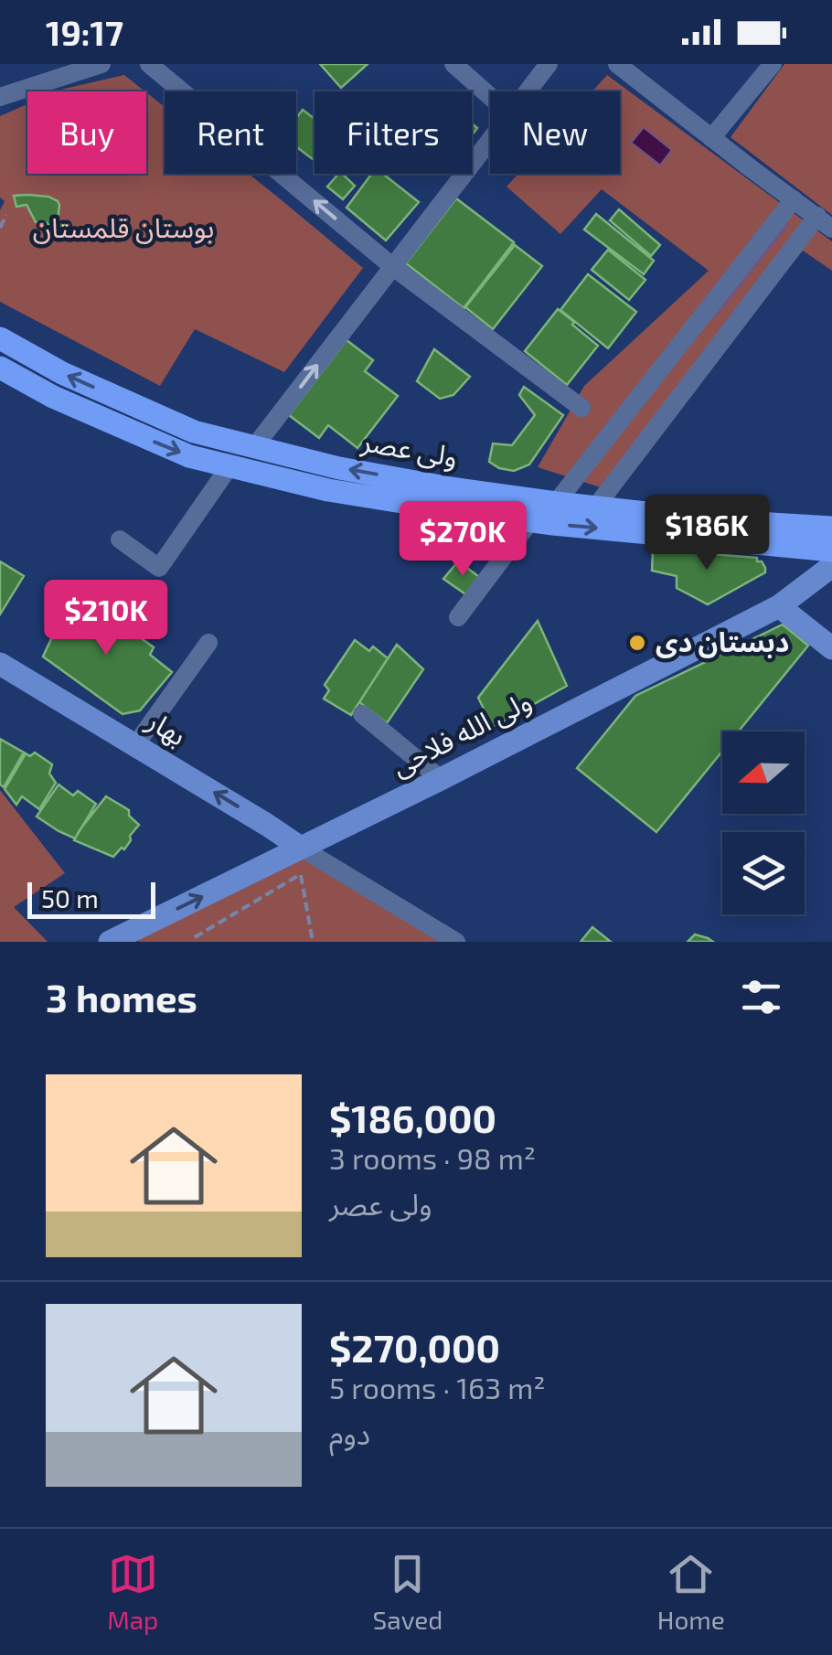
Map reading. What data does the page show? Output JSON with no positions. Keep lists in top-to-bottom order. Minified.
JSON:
{"streets":{"main road":["ولی عصر","بهار","ولی‌ الله فلاحی"]},"crossings":[["بهار","ولی‌ الله فلاحی"]],"one_way":["بهار"],"parks":["بوستان قلمستان"],"places":["دبستان دی"],"scale_bar":"50 m","north":"left","page":{"status":"19:17","chip":["Buy","Rent","Filters","New"],"price":["$186K","$270K","$210K"],"scale":"50 m","heading":"3 homes","list":[{"name":"$186,000","note":"3 rooms · 98 m² · ولی عصر"},{"name":"$270,000","note":"5 rooms · 163 m² · دوم"}],"tabs":["Map","Saved","Home"]}}
